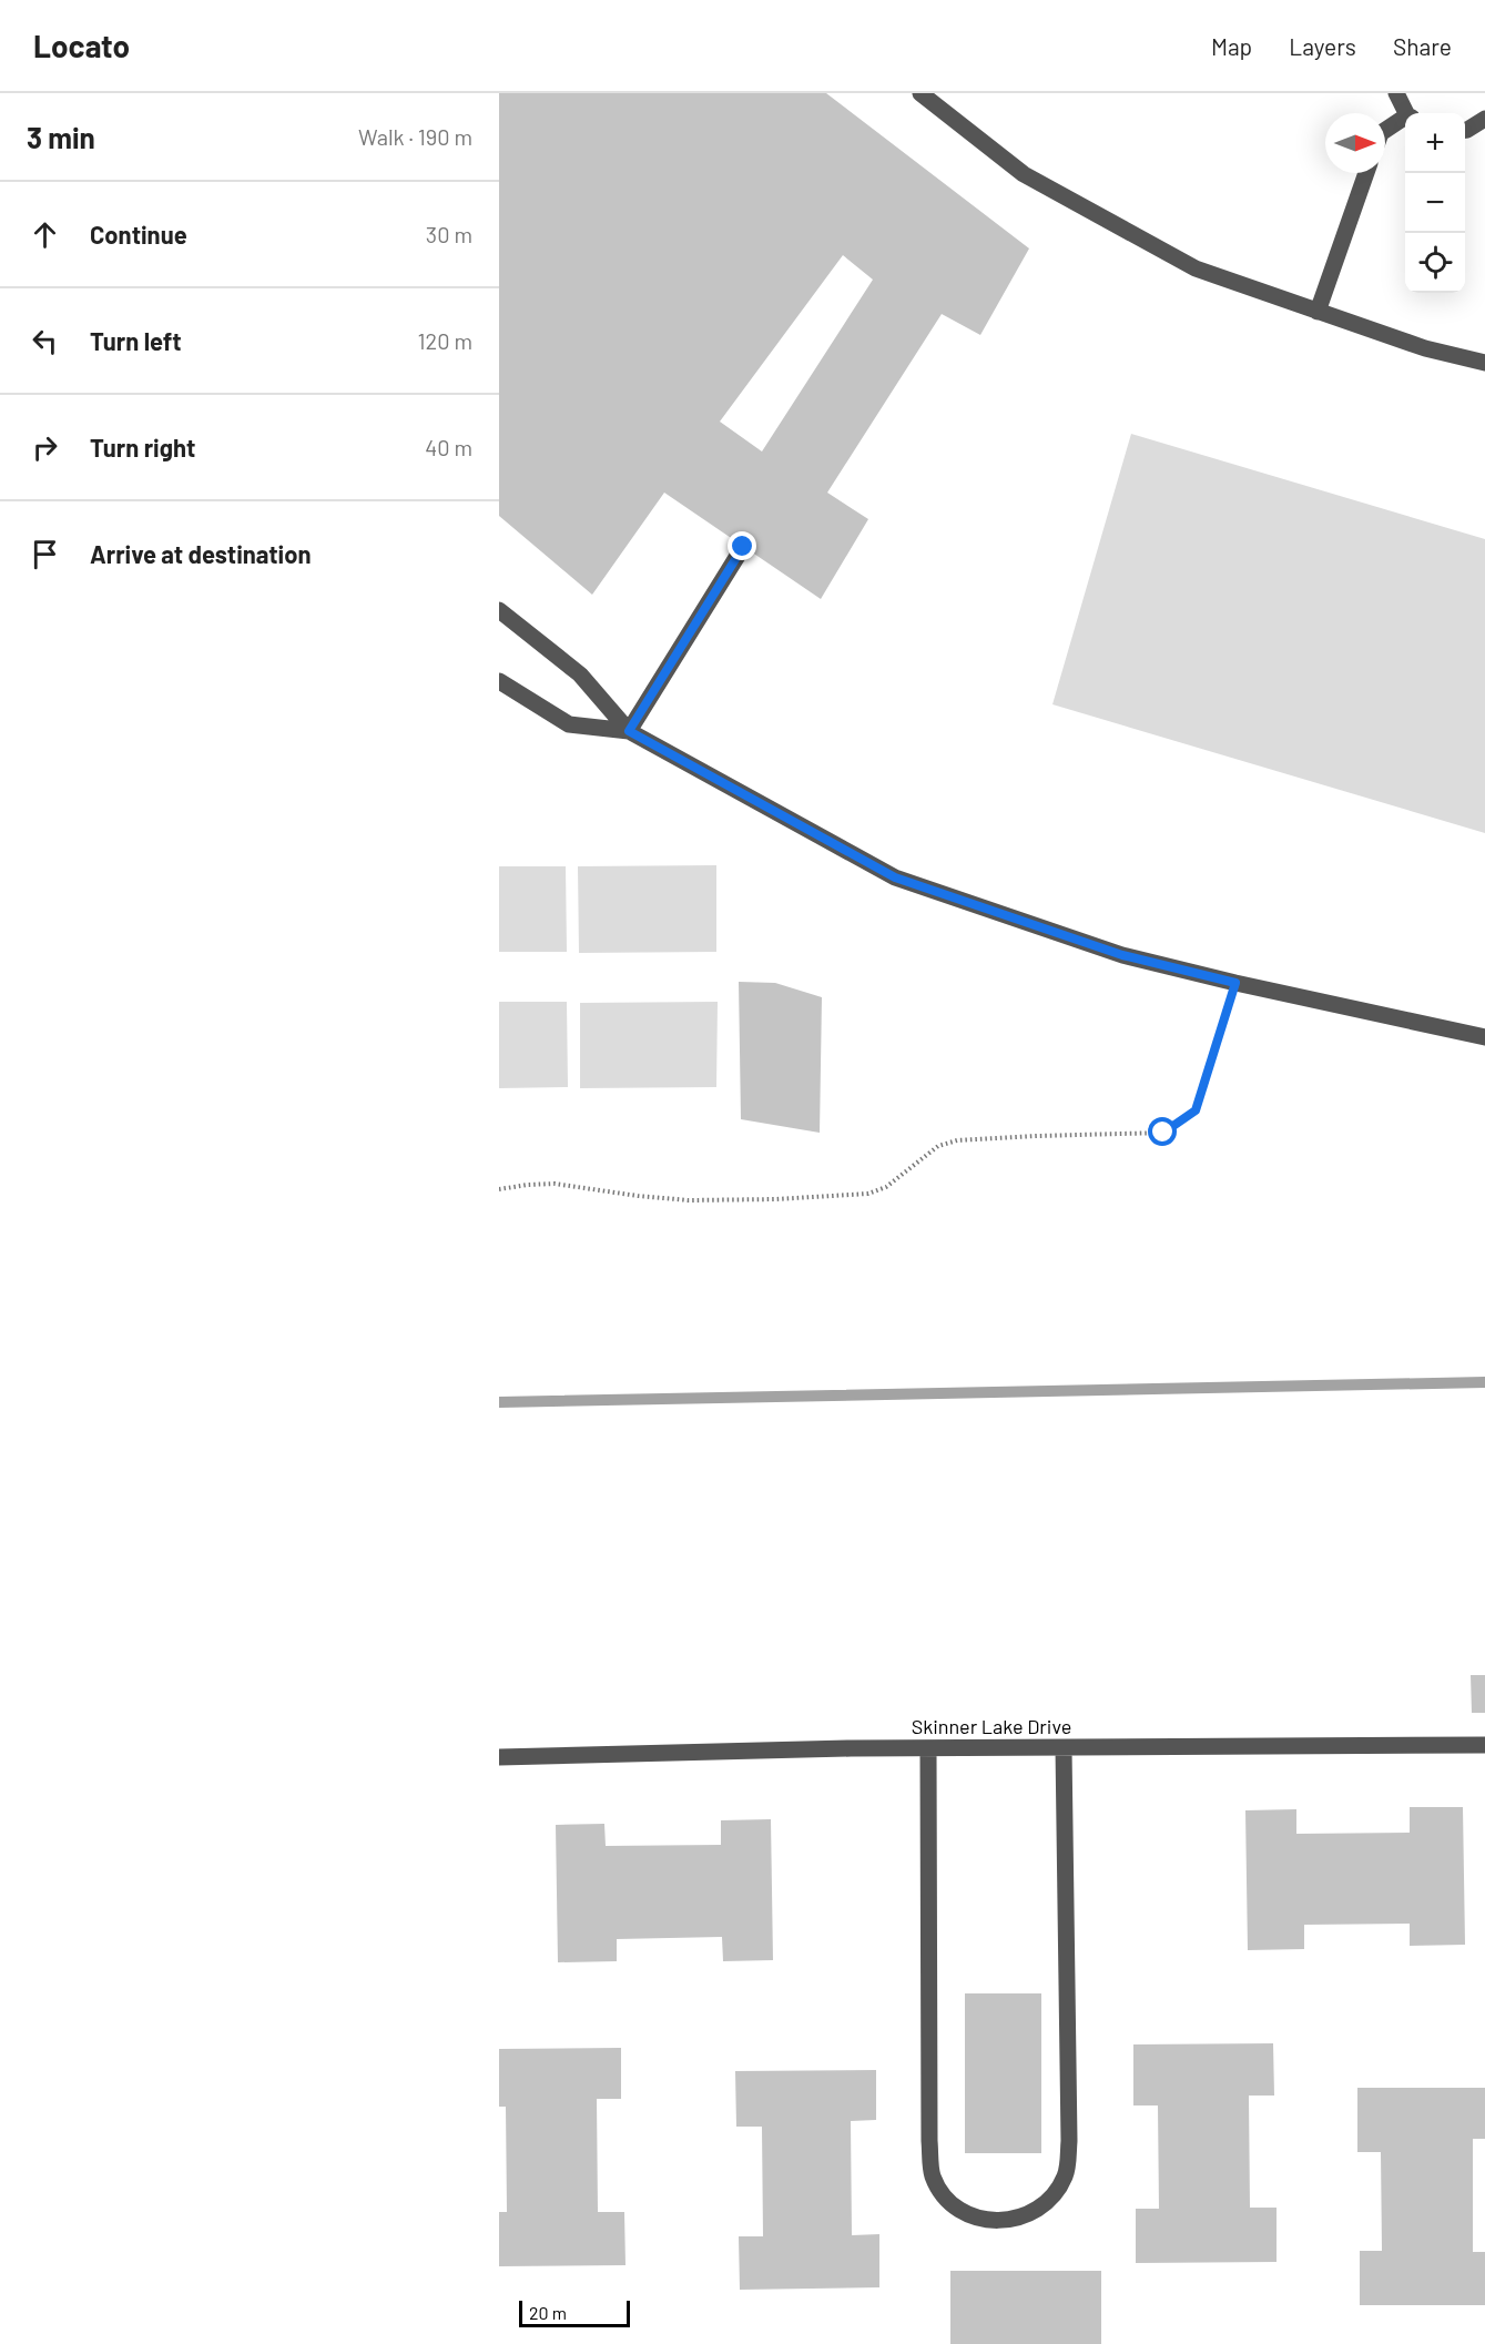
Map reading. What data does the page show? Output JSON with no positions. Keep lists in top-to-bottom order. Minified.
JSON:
{"streets":{"street":["Skinner Lake Drive"]},"scale_bar":"20 m","north":"right","page":{"header":"Locato","nav":["Map","Layers","Share"],"heading":["3 min","Walk · 190 m"],"map_buttons":["+","−"],"list":[["Continue","30 m"],["Turn left","120 m"],["Turn right","40 m"],"Arrive at destination"],"scale":"20 m"}}
